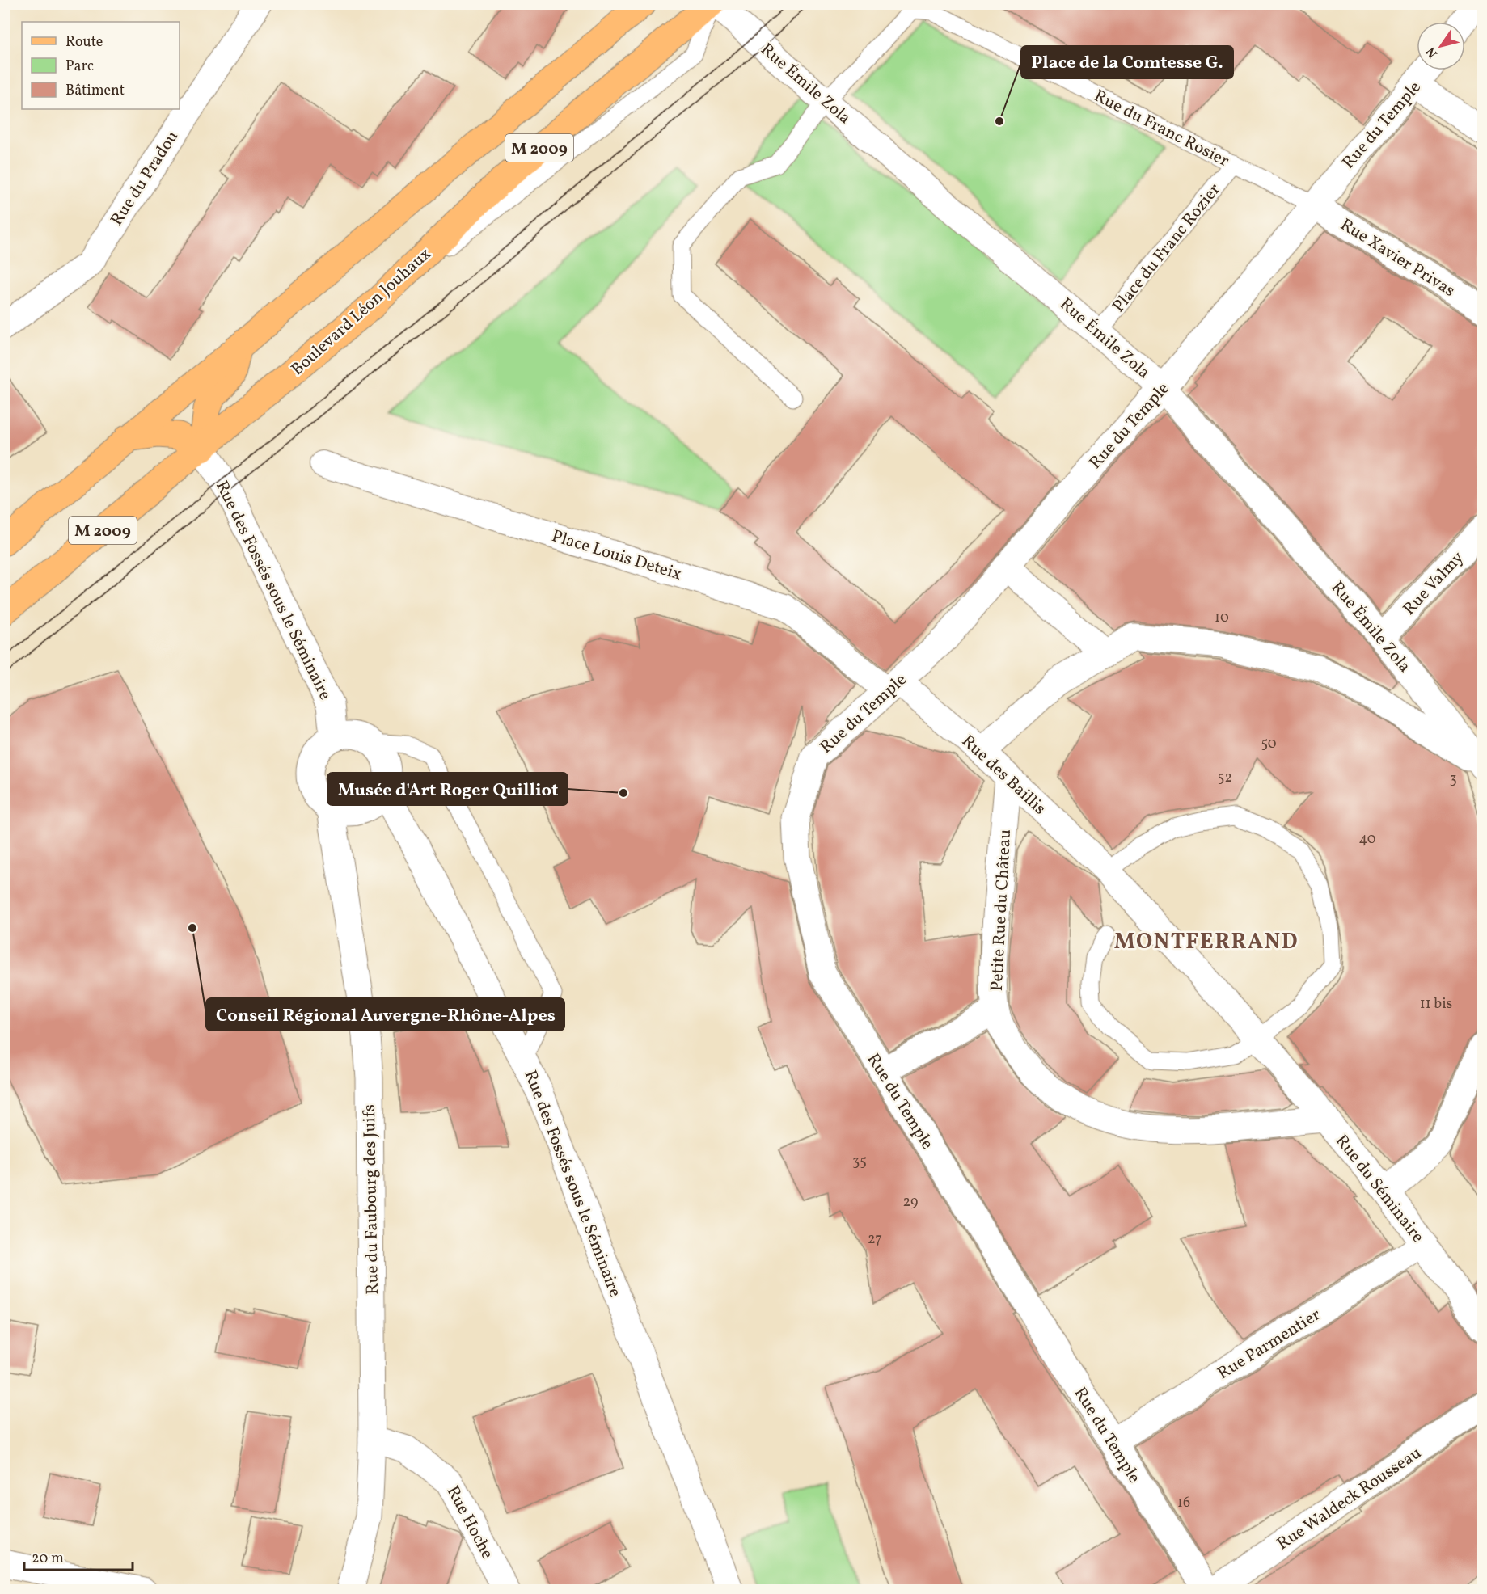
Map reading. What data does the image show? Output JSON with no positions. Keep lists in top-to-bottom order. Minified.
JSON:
{"streets":{"main road":["M 2009","Boulevard Léon Jouhaux"],"street":["Rue Émile Zola","Rue du Temple","Rue du Pradou","Rue Xavier Privas","Place Louis Deteix","Rue Valmy","Rue des Fossés sous le Séminaire","Rue des Baillis","Petite Rue du Château","Rue du Séminaire","Rue du Faubourg des Juifs","Rue Parmentier","Rue Waldeck Rousseau","Rue Hoche"],"lane":["Rue du Franc Rosier","Place du Franc Rozier"]},"crossings":[["Rue Émile Zola","Rue du Temple"],["Rue Émile Zola","Rue du Franc Rosier"],["Rue Émile Zola","Place du Franc Rozier"],["Rue Émile Zola","Boulevard Léon Jouhaux"],["Rue Émile Zola","Rue Valmy"],["Rue du Temple","Rue du Franc Rosier"],["Rue du Temple","Rue Xavier Privas"],["Rue du Temple","Place Louis Deteix"],["Rue du Temple","Rue des Baillis"],["Rue du Temple","Rue Parmentier"],["Rue du Franc Rosier","Place du Franc Rozier"],["Rue du Franc Rosier","Rue Xavier Privas"],["Boulevard Léon Jouhaux","Rue des Fossés sous le Séminaire"],["Place Louis Deteix","Rue des Baillis"],["Rue des Fossés sous le Séminaire","Rue du Faubourg des Juifs"],["Rue des Baillis","Petite Rue du Château"],["Rue des Baillis","Rue du Séminaire"],["Petite Rue du Château","Rue du Séminaire"],["Rue du Séminaire","Rue Parmentier"],["Rue du Faubourg des Juifs","Rue Hoche"]],"districts":["MONTFERRAND"],"places":["Place de la Comtesse G.","Musée d'Art Roger Quilliot","Conseil Régional Auvergne-Rhône-Alpes"],"house_numbers":["10","50","52","3","40","11 bis","35","29","27","16"],"legend":["Route","Parc","Bâtiment"],"scale_bar":"20 m","north":"bottom left"}
